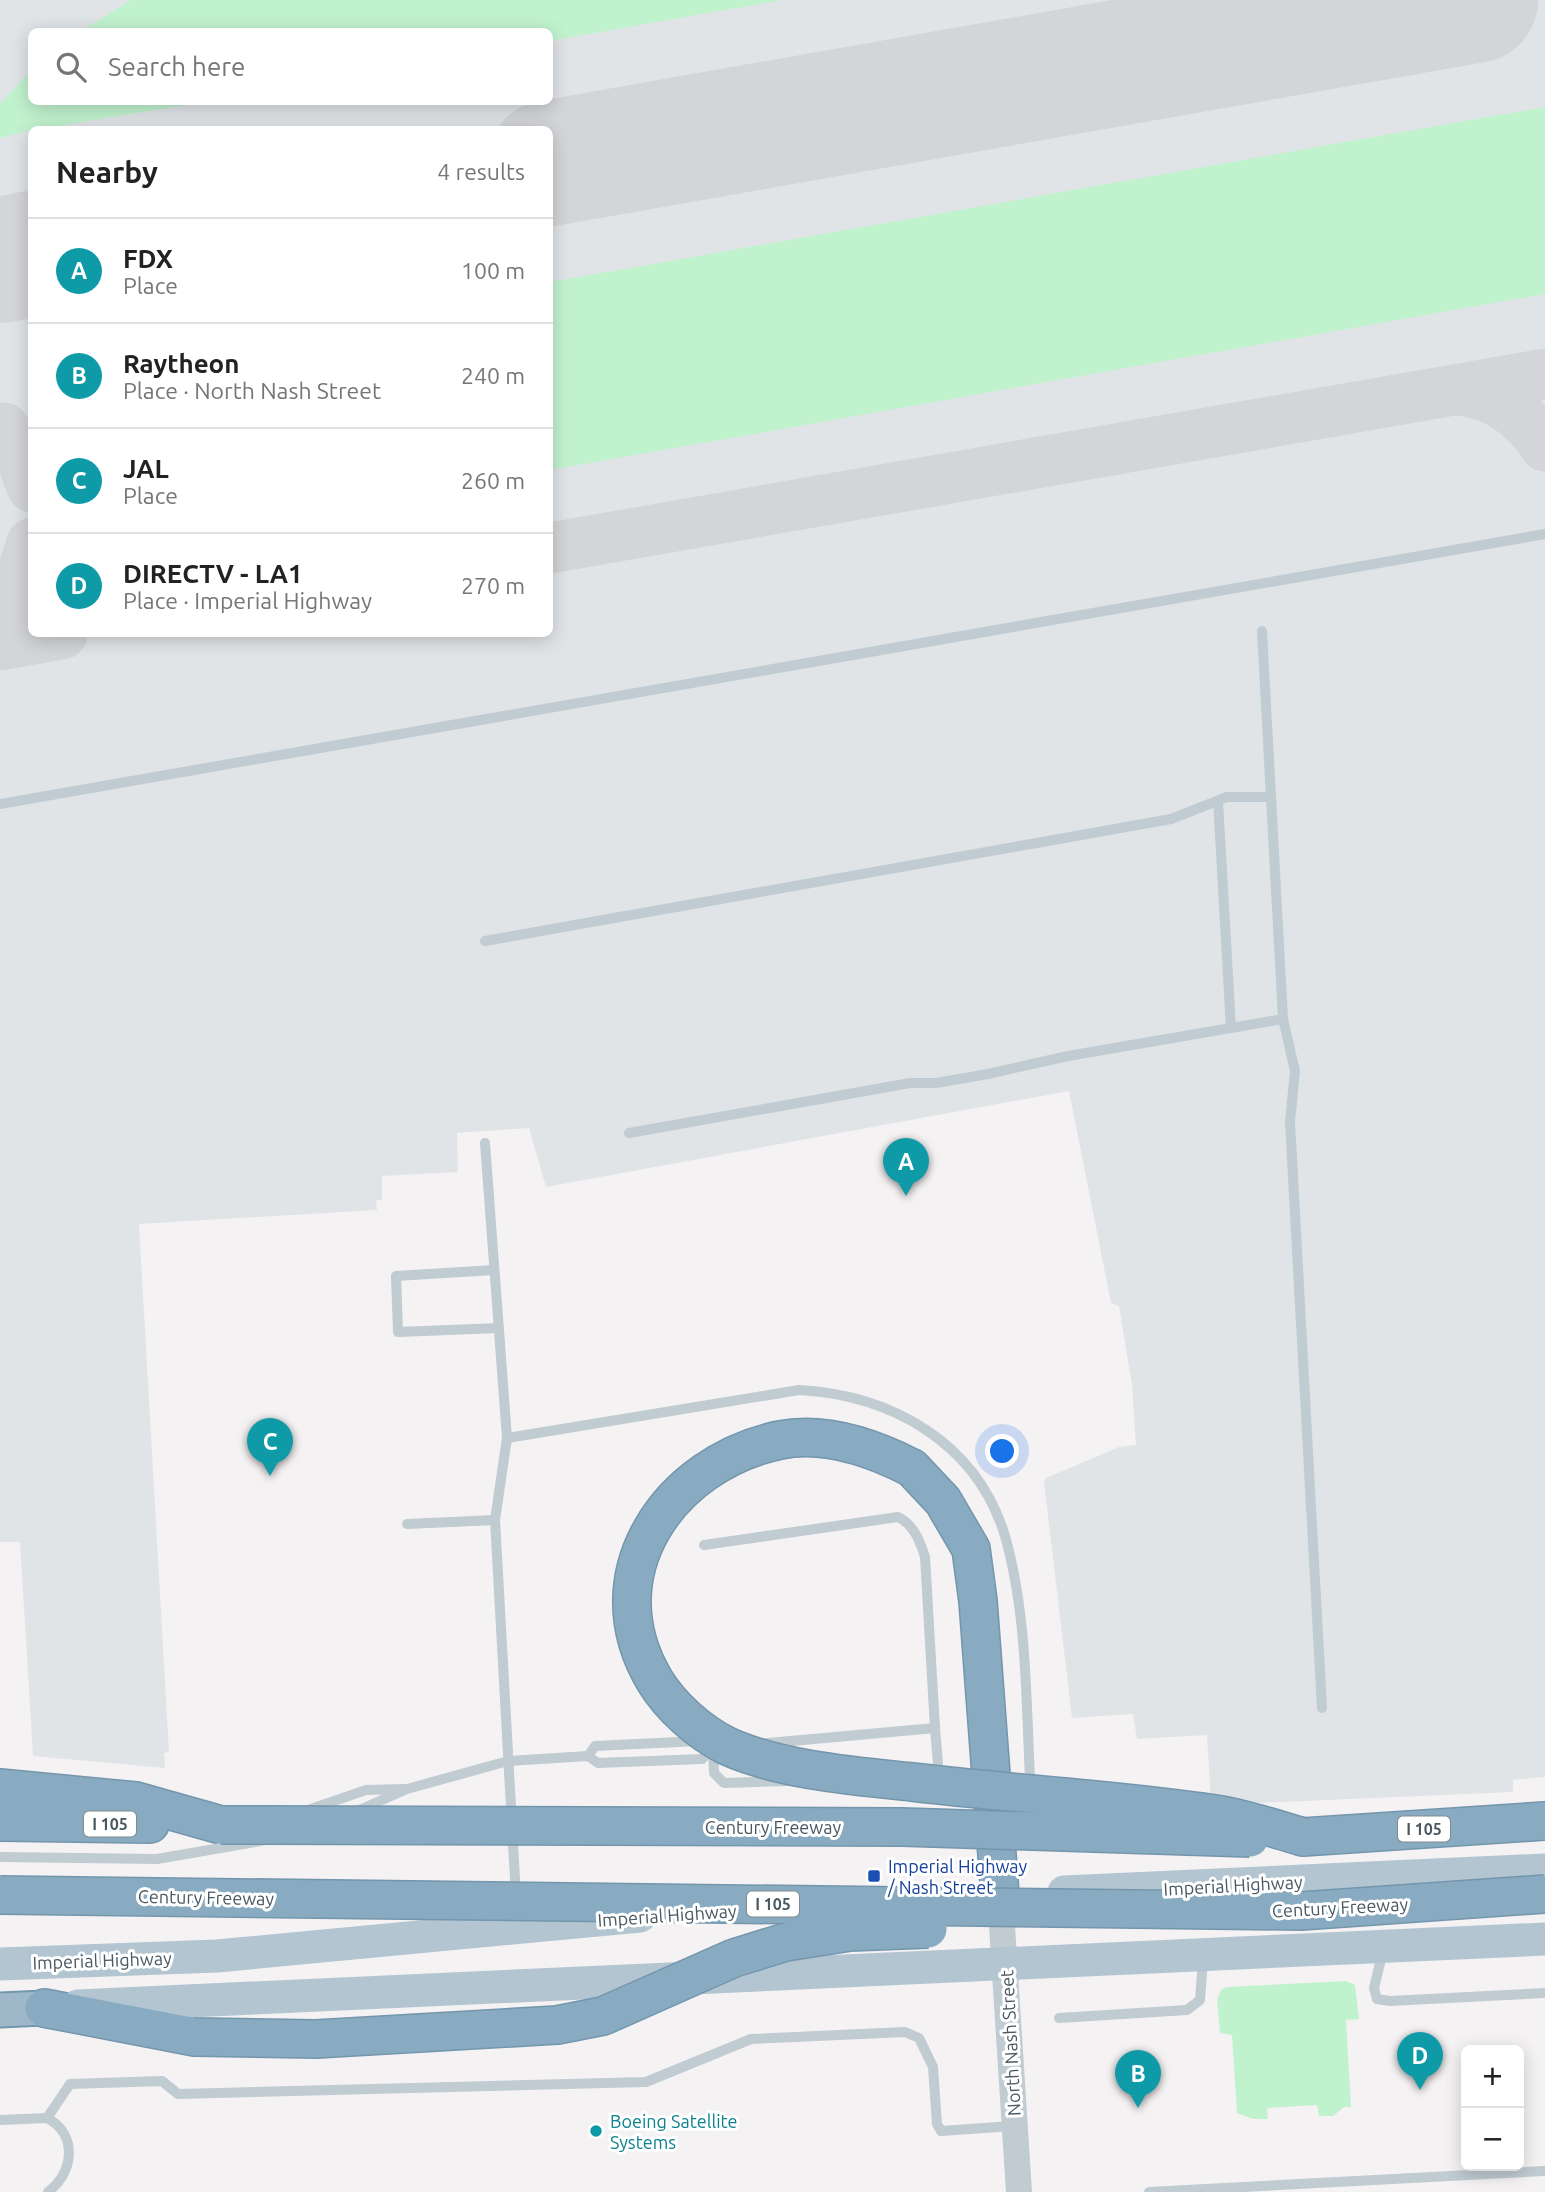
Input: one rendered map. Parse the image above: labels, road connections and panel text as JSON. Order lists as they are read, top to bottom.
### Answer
{
  "streets": {
    "highway": ["I 105", "Century Freeway"],
    "main road": ["Imperial Highway"],
    "street": ["North Nash Street"]
  },
  "crossings": [
    ["Imperial Highway", "North Nash Street"]
  ],
  "places": {
    "transit": ["Imperial Highway / Nash Street"],
    "other": ["Boeing Satellite Systems"]
  },
  "page": {
    "search": "Search here",
    "heading": ["Nearby", "4 results"],
    "list": [
      {
        "mark": "A",
        "name": "FDX",
        "note": "Place",
        "value": "100 m"
      },
      {
        "mark": "B",
        "name": "Raytheon",
        "note": "Place · North Nash Street",
        "value": "240 m"
      },
      {
        "mark": "C",
        "name": "JAL",
        "note": "Place",
        "value": "260 m"
      },
      {
        "mark": "D",
        "name": "DIRECTV - LA1",
        "note": "Place · Imperial Highway",
        "value": "270 m"
      }
    ],
    "pins": [
      "A",
      "C",
      "D",
      "B"
    ],
    "map_buttons": ["+", "−"]
  }
}
